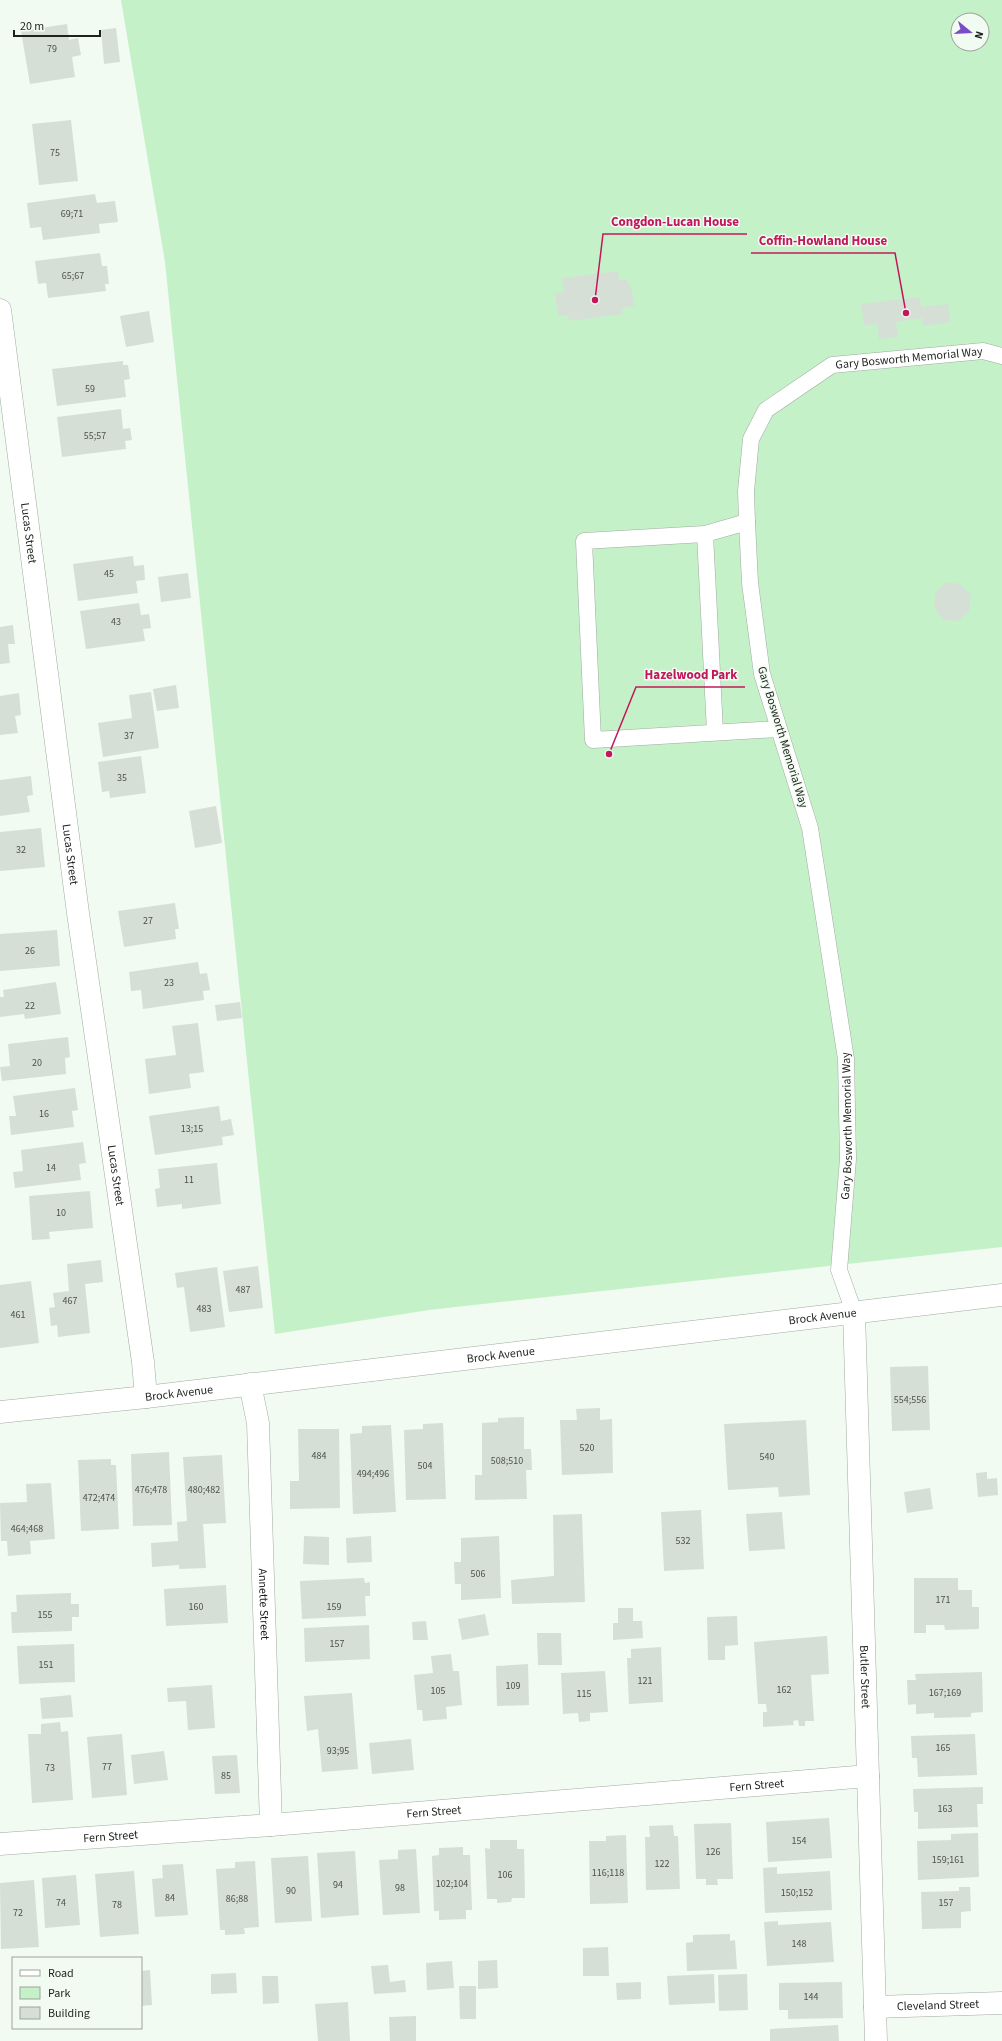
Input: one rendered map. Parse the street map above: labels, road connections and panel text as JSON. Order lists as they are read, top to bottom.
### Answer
{
  "streets": {
    "street": [
      "Lucas Street",
      "Brock Avenue",
      "Annette Street",
      "Butler Street",
      "Fern Street",
      "Cleveland Street"
    ],
    "lane": ["Gary Bosworth Memorial Way"]
  },
  "crossings": [
    ["Gary Bosworth Memorial Way", "Brock Avenue"],
    ["Gary Bosworth Memorial Way", "Butler Street"],
    ["Lucas Street", "Brock Avenue"],
    ["Brock Avenue", "Annette Street"],
    ["Brock Avenue", "Butler Street"],
    ["Annette Street", "Fern Street"],
    ["Butler Street", "Fern Street"],
    ["Butler Street", "Cleveland Street"]
  ],
  "places": ["Congdon-Lucan House", "Coffin-Howland House", "Hazelwood Park"],
  "house_numbers": [
    "79",
    "75",
    "69;71",
    "65;67",
    "59",
    "55;57",
    "45",
    "43",
    "37",
    "35",
    "32",
    "27",
    "26",
    "23",
    "22",
    "20",
    "16",
    "13;15",
    "14",
    "11",
    "10",
    "487",
    "467",
    "483",
    "461",
    "554;556",
    "520",
    "484",
    "540",
    "508;510",
    "504",
    "494;496",
    "476;478",
    "480;482",
    "472;474",
    "464;468",
    "532",
    "506",
    "171",
    "160",
    "159",
    "155",
    "157",
    "151",
    "121",
    "109",
    "162",
    "105",
    "167;169",
    "115",
    "165",
    "93;95",
    "77",
    "73",
    "85",
    "163",
    "154",
    "126",
    "159;161",
    "122",
    "116;118",
    "106",
    "102;104",
    "94",
    "98",
    "90",
    "150;152",
    "84",
    "86;88",
    "74",
    "157",
    "78",
    "72",
    "148",
    "144"
  ],
  "legend": ["Road", "Park", "Building"],
  "scale_bar": "20 m",
  "north": "right"
}
